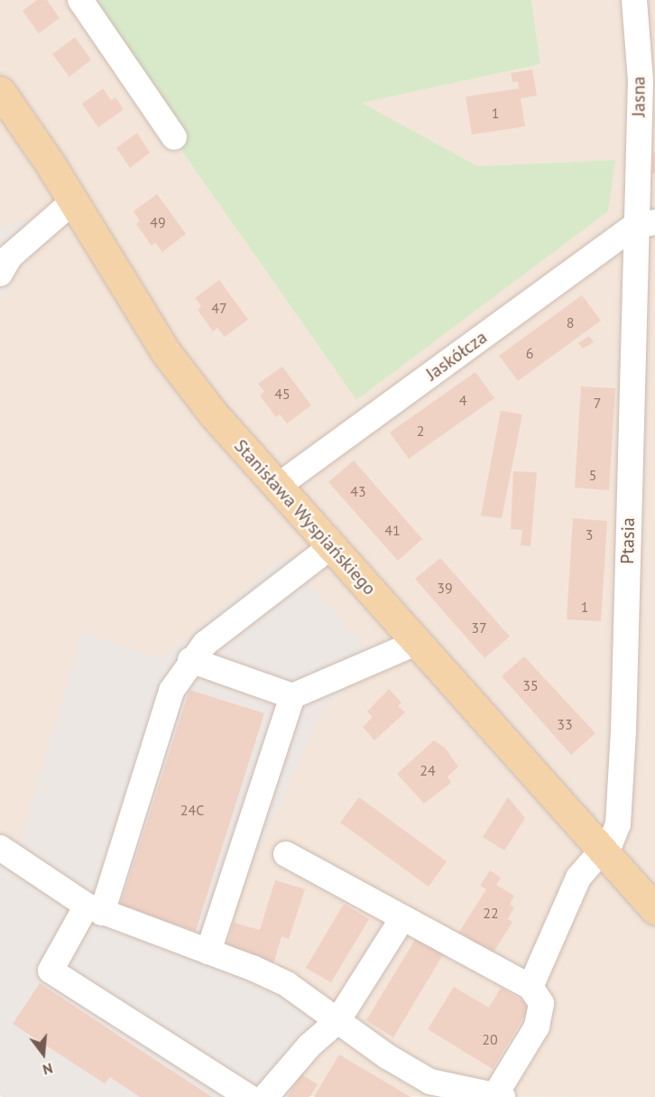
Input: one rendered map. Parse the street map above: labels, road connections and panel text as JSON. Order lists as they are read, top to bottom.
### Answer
{
  "streets": {
    "main road": ["Stanisława Wyspiańskiego"],
    "street": ["Jasna", "Jaskółcza", "Ptasia"]
  },
  "crossings": [
    ["Jasna", "Jaskółcza"],
    ["Jasna", "Ptasia"],
    ["Jaskółcza", "Stanisława Wyspiańskiego"],
    ["Jaskółcza", "Ptasia"],
    ["Stanisława Wyspiańskiego", "Ptasia"]
  ],
  "house_numbers": [
    "1",
    "49",
    "47",
    "8",
    "6",
    "45",
    "4",
    "7",
    "2",
    "5",
    "43",
    "41",
    "3",
    "39",
    "1",
    "37",
    "35",
    "33",
    "24",
    "24C",
    "22",
    "20"
  ],
  "north": "bottom"
}
